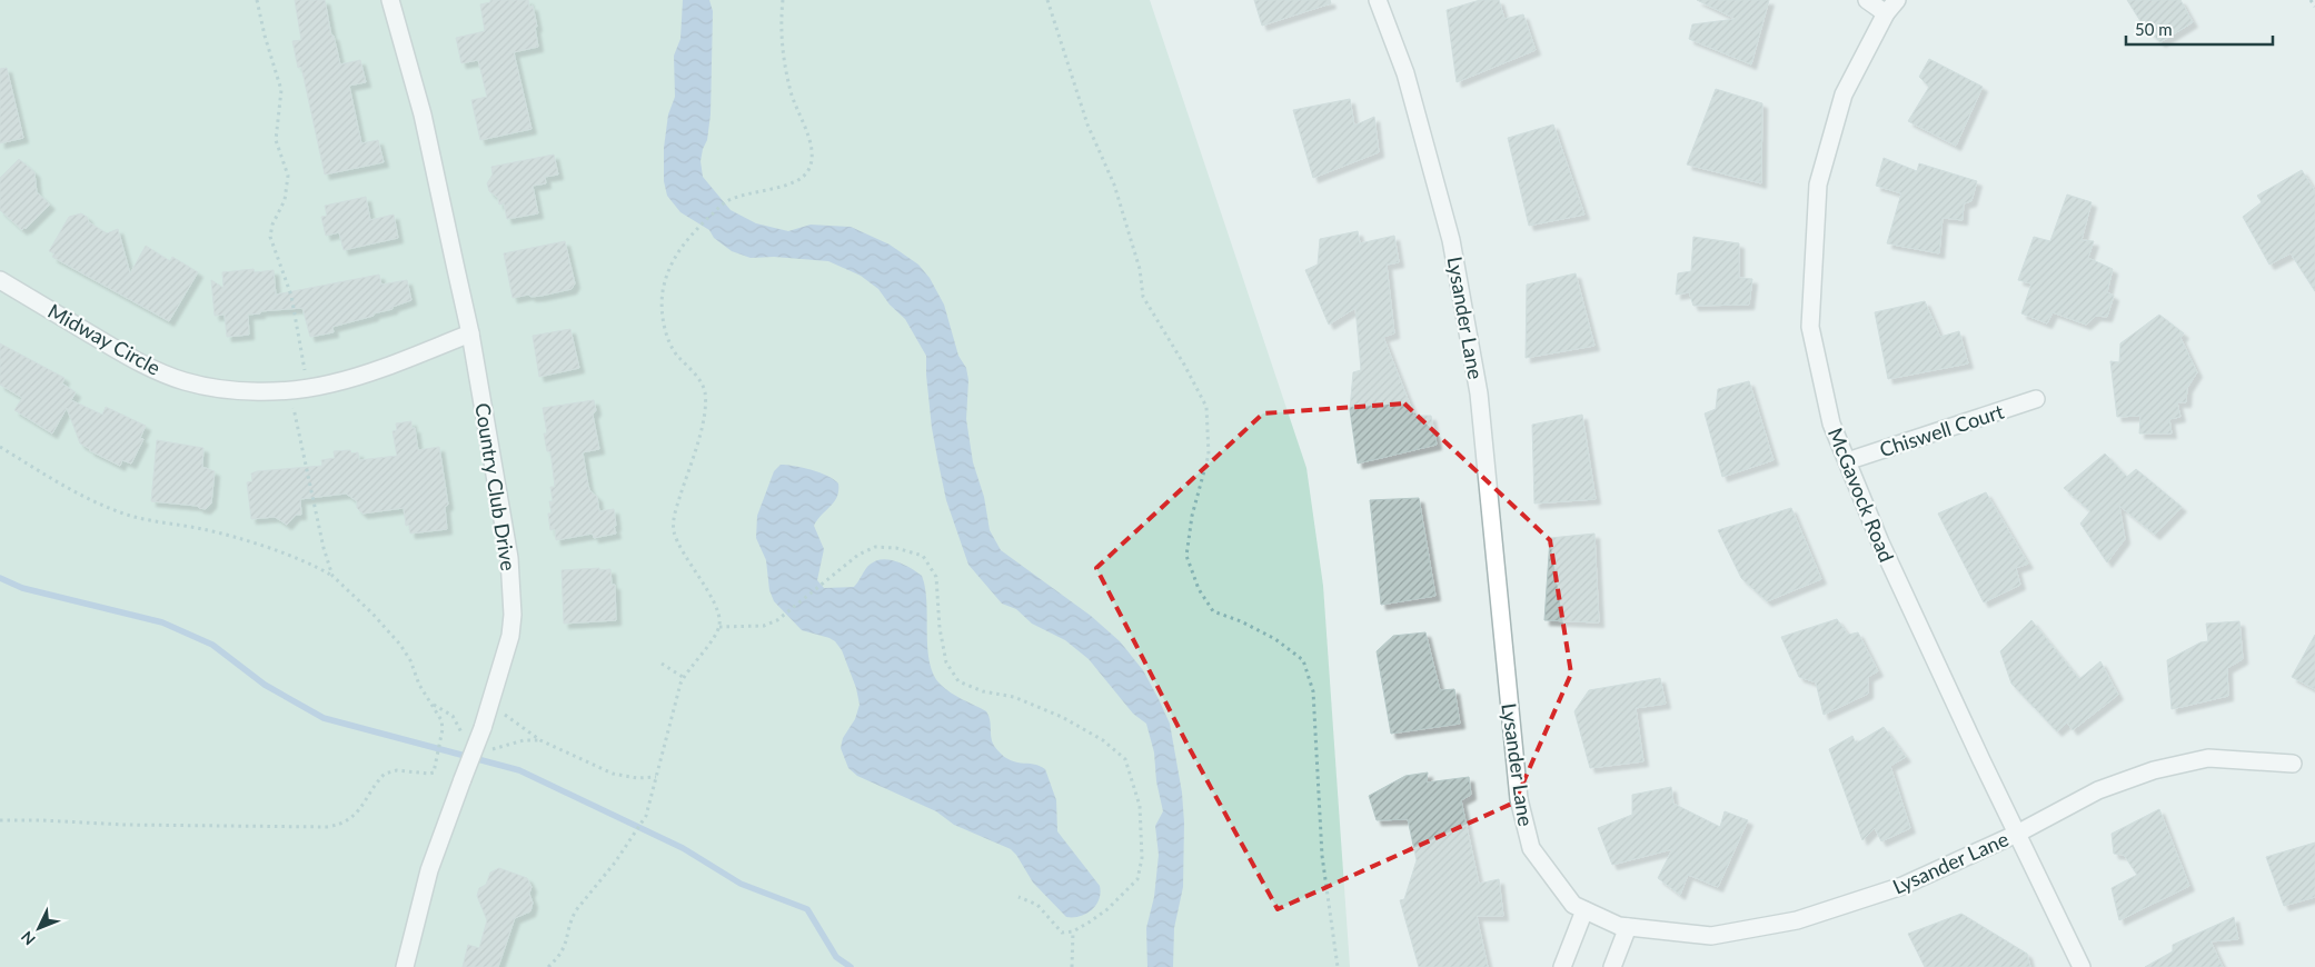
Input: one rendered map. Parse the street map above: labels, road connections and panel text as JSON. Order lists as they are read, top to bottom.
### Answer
{
  "streets": {
    "street": [
      "Lysander Lane",
      "Midway Circle",
      "Chiswell Court",
      "Country Club Drive",
      "McGavock Road"
    ]
  },
  "crossings": [
    ["Lysander Lane", "McGavock Road"],
    ["Midway Circle", "Country Club Drive"],
    ["Chiswell Court", "McGavock Road"]
  ],
  "scale_bar": "50 m",
  "north": "bottom left"
}
